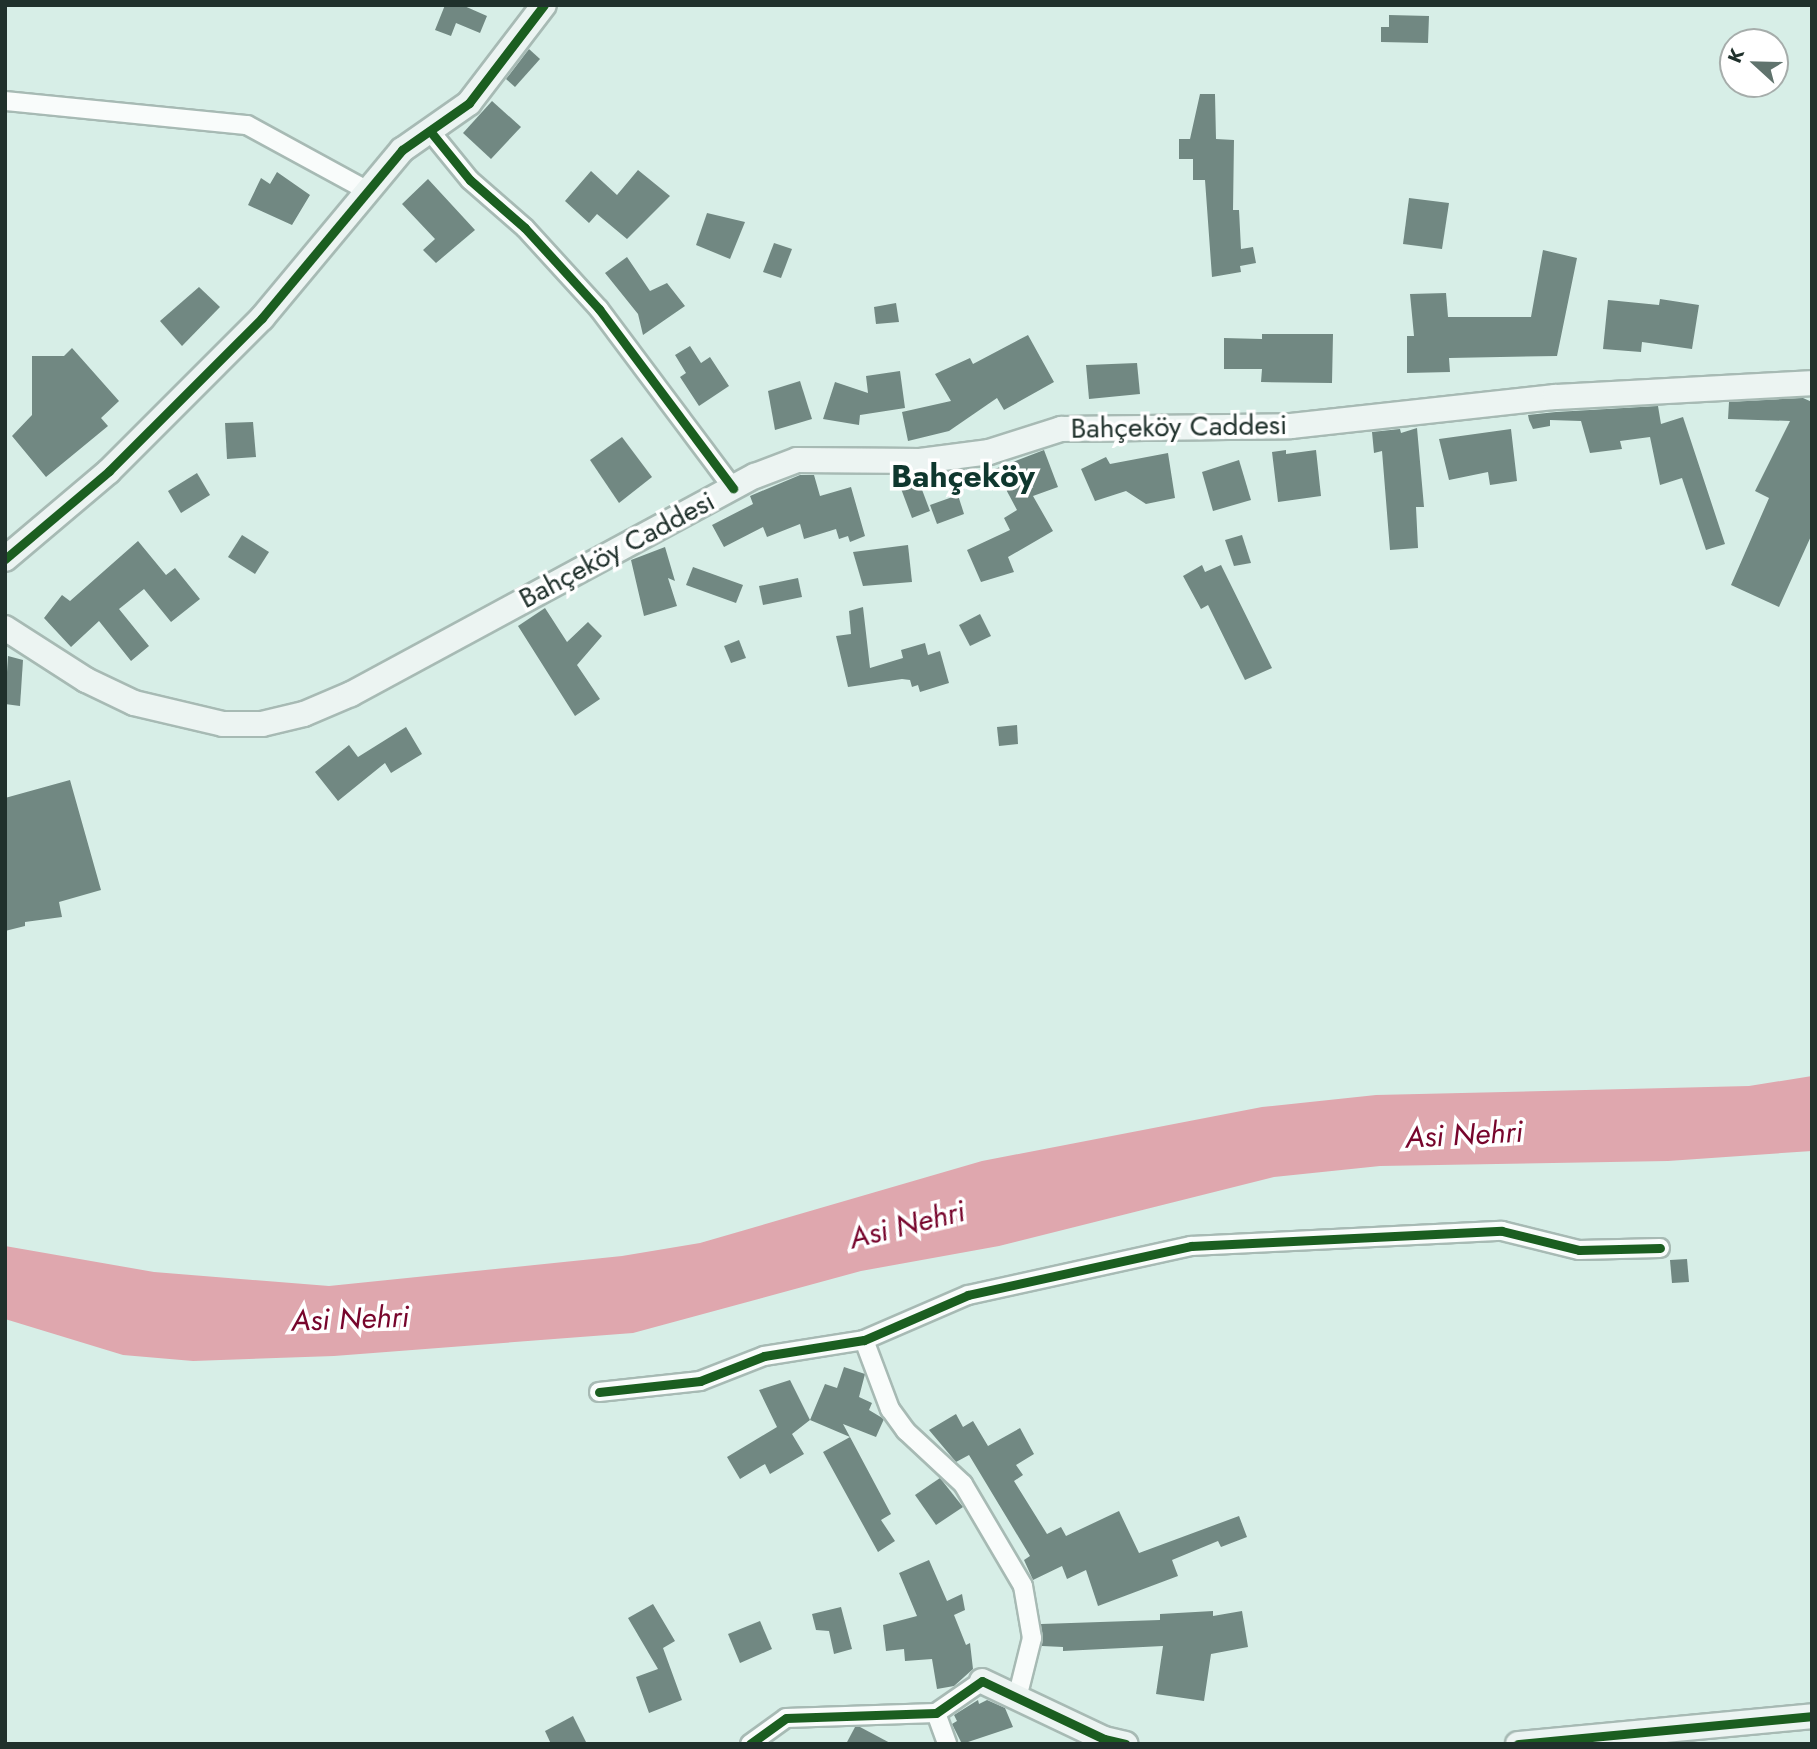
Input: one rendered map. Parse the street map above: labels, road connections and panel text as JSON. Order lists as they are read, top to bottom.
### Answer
{
  "streets": {
    "main road": ["Bahçeköy Caddesi"]
  },
  "districts": ["Bahçeköy"],
  "water": ["Asi Nehri"],
  "north": "left"
}
